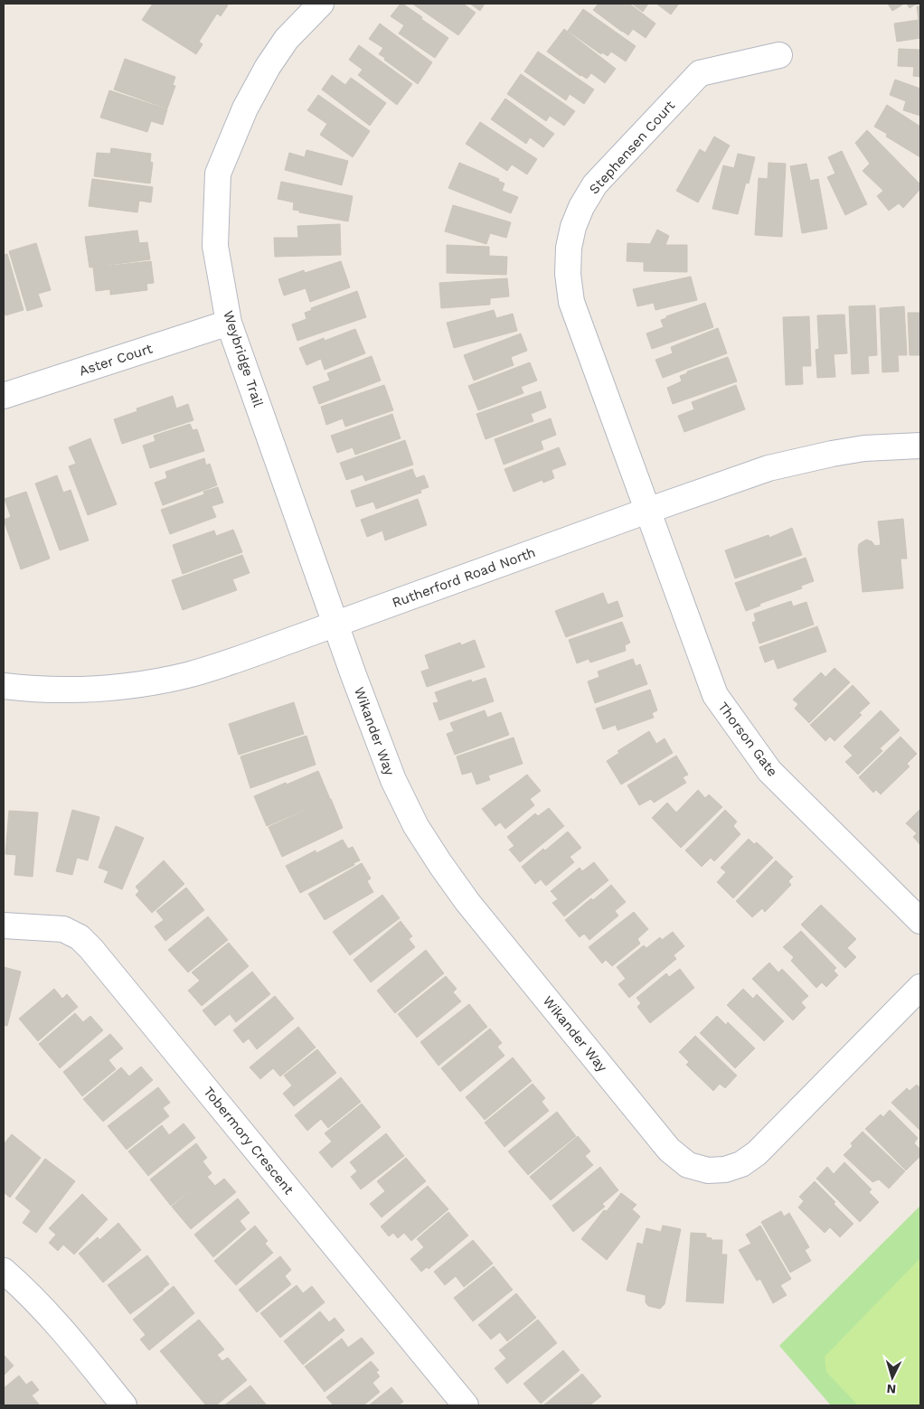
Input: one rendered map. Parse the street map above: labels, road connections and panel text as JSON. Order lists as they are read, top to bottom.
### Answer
{
  "streets": {
    "street": [
      "Stephensen Court",
      "Weybridge Trail",
      "Aster Court",
      "Rutherford Road North",
      "Wikander Way",
      "Thorson Gate",
      "Tobermory Crescent"
    ]
  },
  "crossings": [
    ["Stephensen Court", "Rutherford Road North"],
    ["Stephensen Court", "Thorson Gate"],
    ["Weybridge Trail", "Aster Court"],
    ["Weybridge Trail", "Rutherford Road North"],
    ["Weybridge Trail", "Wikander Way"],
    ["Rutherford Road North", "Wikander Way"],
    ["Rutherford Road North", "Thorson Gate"]
  ],
  "north": "bottom"
}
